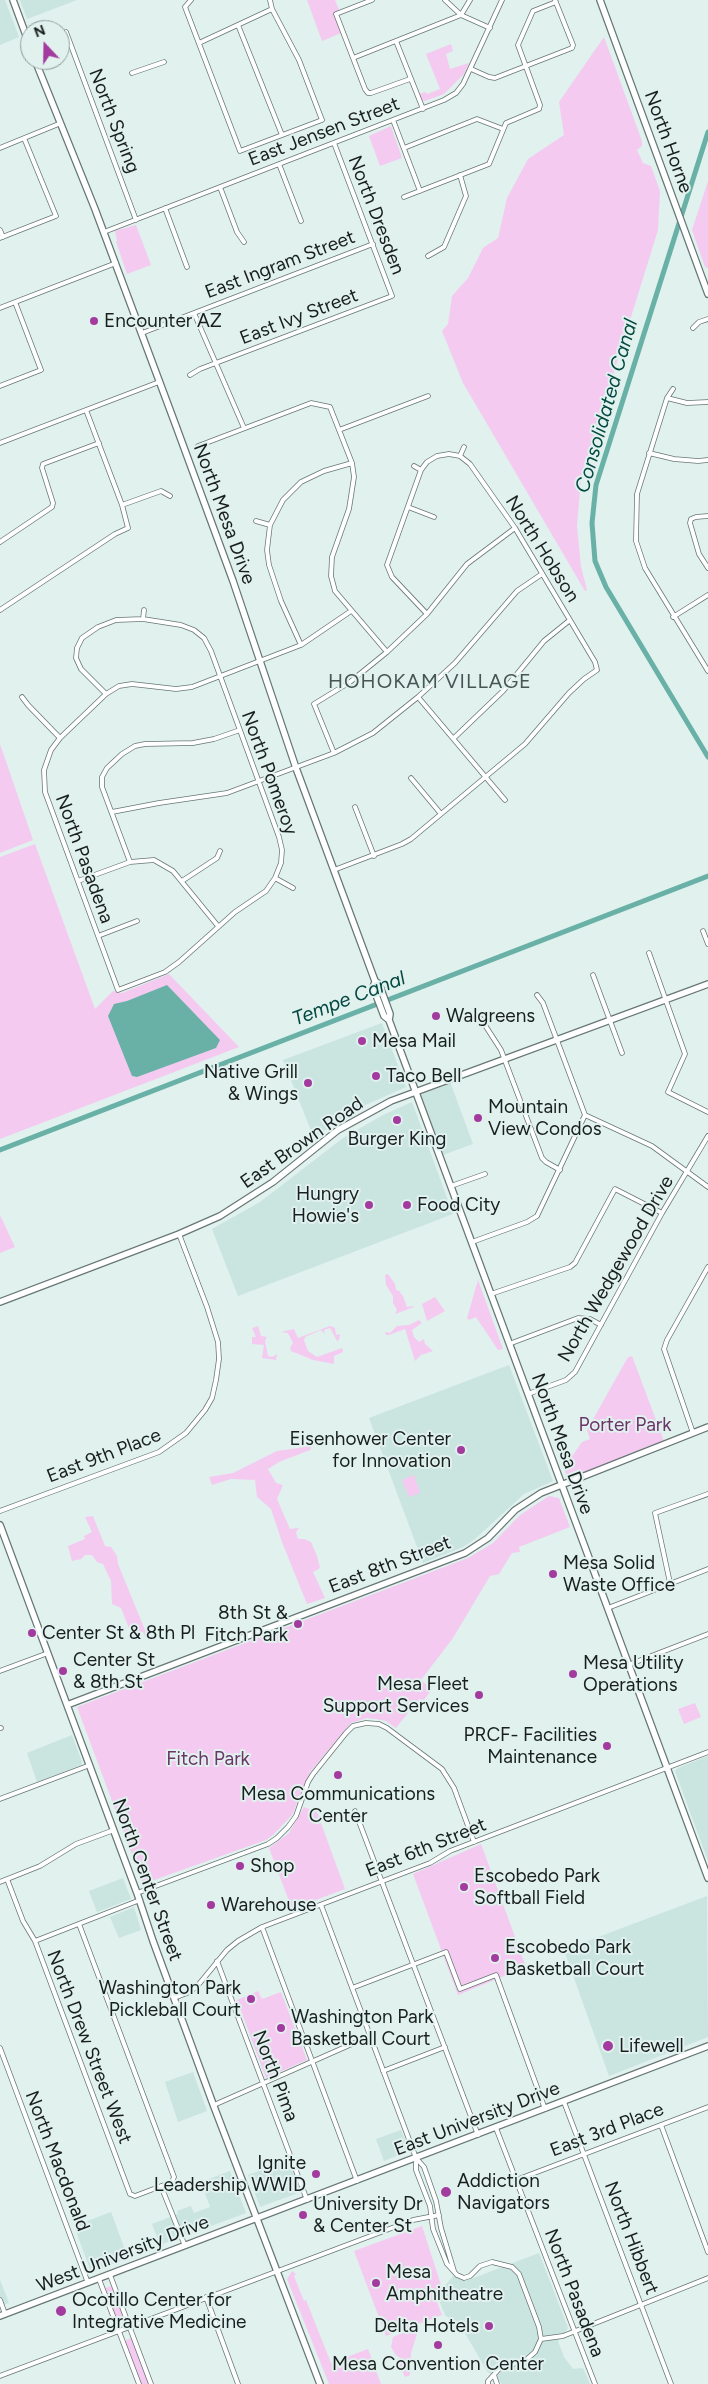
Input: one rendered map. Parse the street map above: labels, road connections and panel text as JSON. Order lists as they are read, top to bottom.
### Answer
{
  "streets": {
    "main road": [
      "North Horne",
      "North Mesa Drive",
      "East Brown Road",
      "East 8th Street",
      "North Center Street",
      "East University Drive",
      "West University Drive"
    ],
    "street": [
      "North Spring",
      "East Jensen Street",
      "North Dresden",
      "East Ingram Street",
      "East Ivy Street",
      "North Hobson",
      "North Pomeroy",
      "North Pasadena",
      "North Wedgewood Drive",
      "East 9th Place",
      "East 6th Street",
      "North Drew Street West",
      "North Pima",
      "East 3rd Place",
      "North Macdonald",
      "North Hibbert"
    ]
  },
  "crossings": [
    ["North Spring", "East Jensen Street"],
    ["East Jensen Street", "North Dresden"],
    ["East Jensen Street", "North Mesa Drive"],
    ["North Dresden", "East Ingram Street"],
    ["North Dresden", "East Ivy Street"],
    ["East Ingram Street", "North Mesa Drive"],
    ["North Mesa Drive", "East Brown Road"],
    ["North Mesa Drive", "North Wedgewood Drive"],
    ["North Mesa Drive", "East 8th Street"],
    ["North Mesa Drive", "East 6th Street"],
    ["North Pomeroy", "North Pasadena"],
    ["North Pasadena", "East University Drive"],
    ["North Pasadena", "East 3rd Place"],
    ["East Brown Road", "East 9th Place"],
    ["East 8th Street", "North Center Street"],
    ["East 6th Street", "North Center Street"],
    ["East 6th Street", "North Pima"],
    ["North Center Street", "East University Drive"],
    ["North Center Street", "West University Drive"],
    ["North Pima", "East University Drive"],
    ["East University Drive", "North Hibbert"],
    ["East University Drive", "West University Drive"],
    ["East 3rd Place", "North Hibbert"],
    ["North Macdonald", "West University Drive"]
  ],
  "districts": ["HOHOKAM VILLAGE"],
  "water": ["Consolidated Canal", "Tempe Canal"],
  "parks": ["Porter Park", "Fitch Park"],
  "places": [
    "Encounter AZ",
    "Walgreens",
    "Mesa Mail",
    "Taco Bell",
    "Native Grill & Wings",
    "Mountain View Condos",
    "Burger King",
    "Hungry Howie's",
    "Food City",
    "Eisenhower Center for Innovation",
    "Mesa Solid Waste Office",
    "8th St & Fitch Park",
    "Center St & 8th Pl",
    "Center St & 8th St",
    "Mesa Utility Operations",
    "Mesa Fleet Support Services",
    "PRCF- Facilities Maintenance",
    "Mesa Communications Center",
    "Shop",
    "Escobedo Park Softball Field",
    "Warehouse",
    "Escobedo Park Basketball Court",
    "Washington Park Pickleball Court",
    "Washington Park Basketball Court",
    "Lifewell",
    "Ignite Leadership WWID",
    "Addiction Navigators",
    "University Dr & Center St",
    "Mesa Amphitheatre",
    "Ocotillo Center for Integrative Medicine",
    "Delta Hotels",
    "Mesa Convention Center"
  ],
  "north": "top"
}
